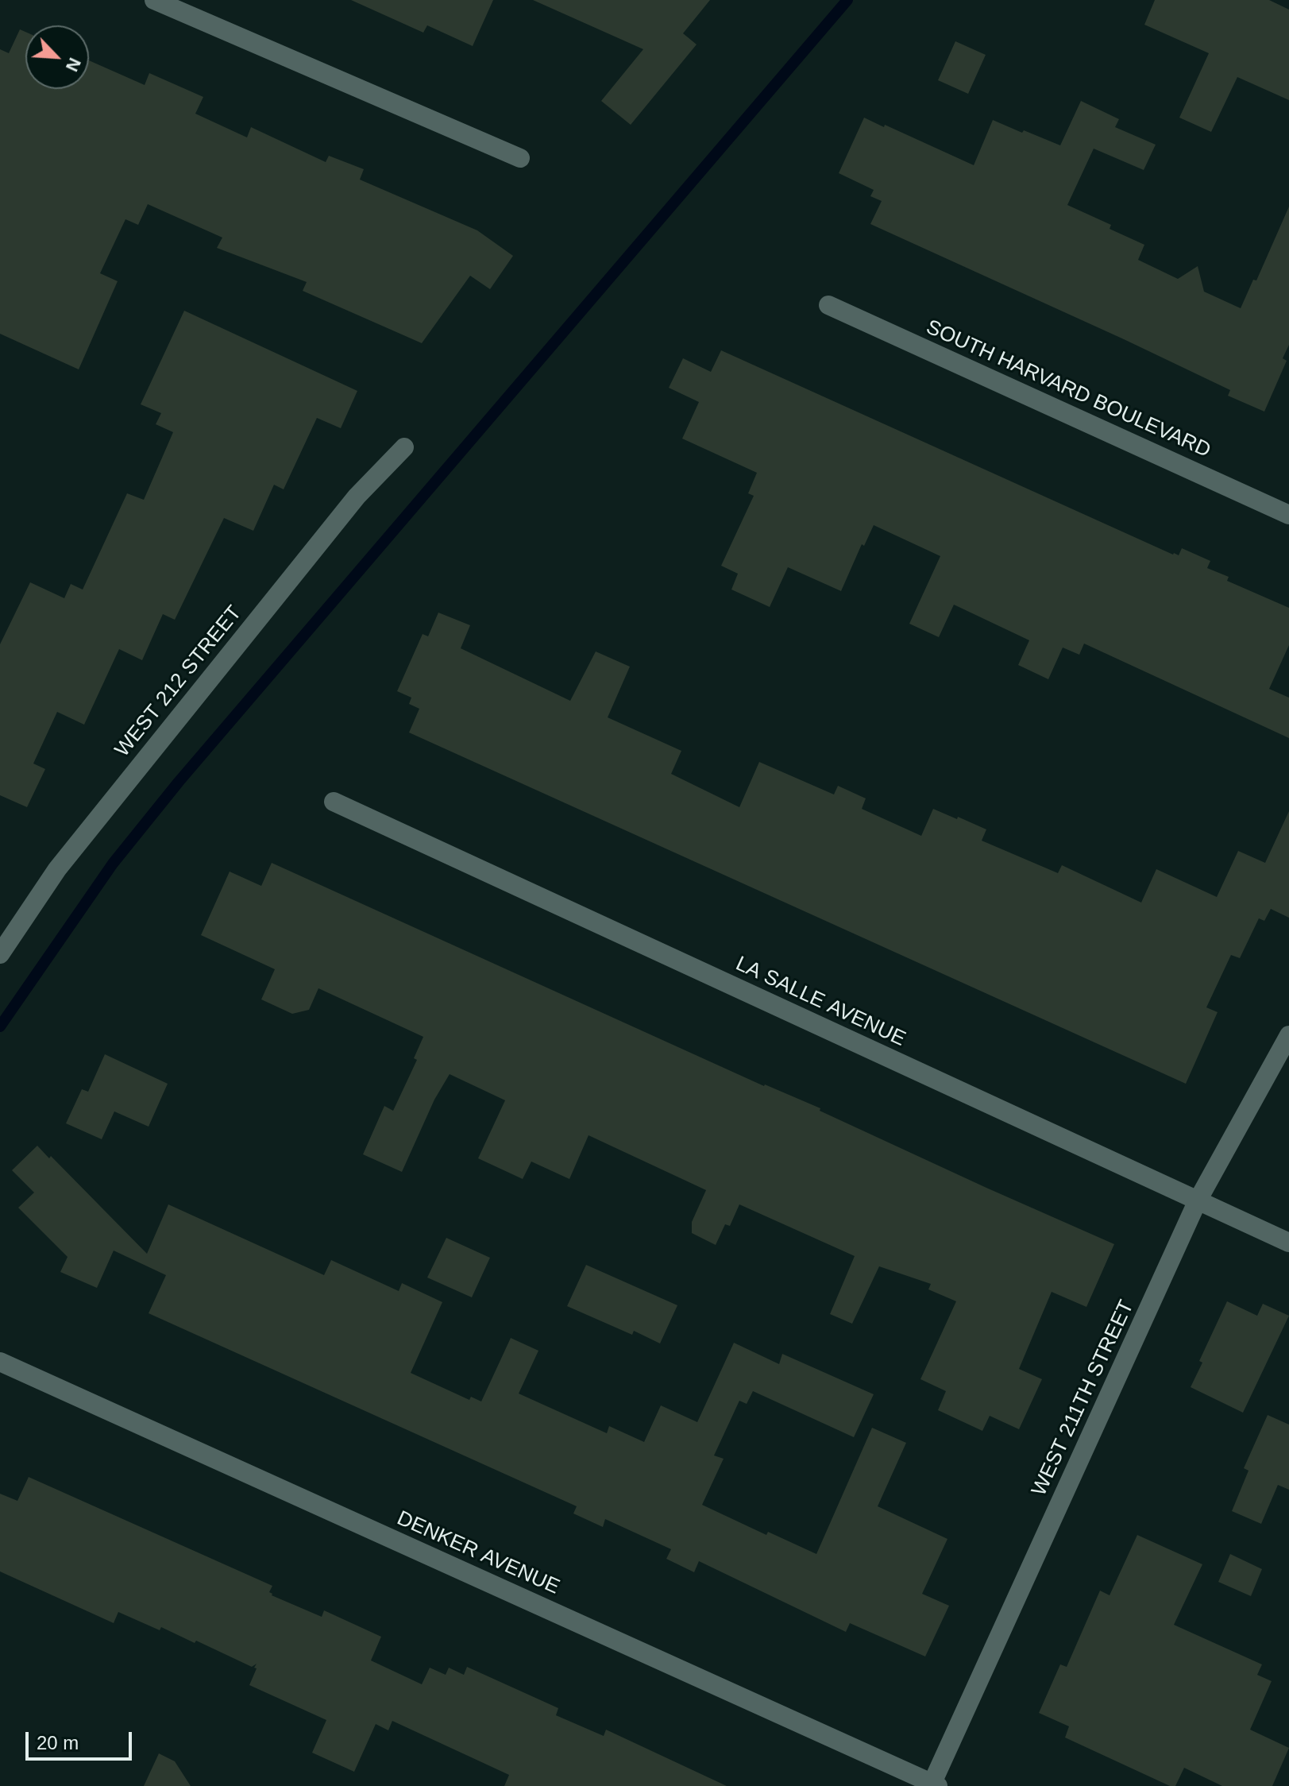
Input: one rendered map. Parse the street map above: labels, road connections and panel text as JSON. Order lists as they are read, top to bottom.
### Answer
{
  "streets": {
    "street": [
      "SOUTH HARVARD BOULEVARD",
      "WEST 212 STREET",
      "LA SALLE AVENUE",
      "WEST 211TH STREET",
      "DENKER AVENUE"
    ]
  },
  "crossings": [
    ["LA SALLE AVENUE", "WEST 211TH STREET"],
    ["WEST 211TH STREET", "DENKER AVENUE"]
  ],
  "scale_bar": "20 m",
  "north": "bottom right"
}
